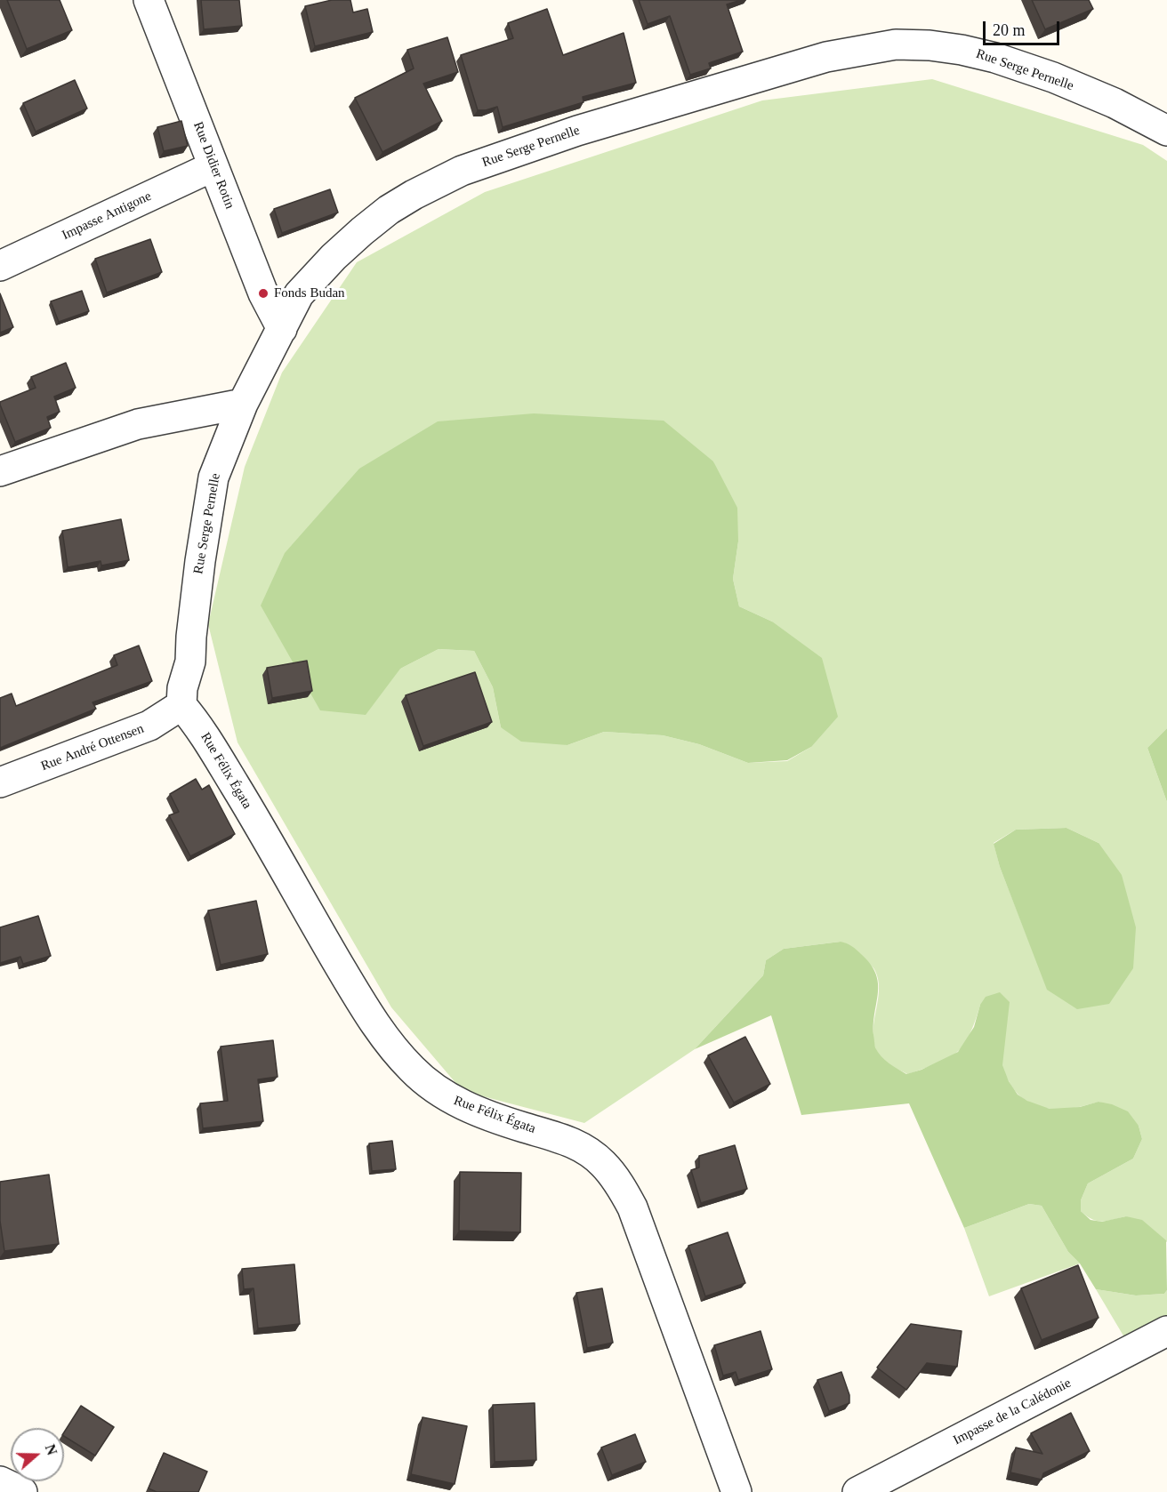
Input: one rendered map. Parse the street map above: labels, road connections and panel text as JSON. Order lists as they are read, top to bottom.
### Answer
{
  "streets": {
    "street": [
      "Rue Serge Pernelle",
      "Rue Didier Rotin",
      "Impasse Antigone",
      "Rue André Ottensen",
      "Rue Félix Égata",
      "Impasse de la Calédonie"
    ]
  },
  "crossings": [
    ["Rue Serge Pernelle", "Rue Didier Rotin"],
    ["Rue Serge Pernelle", "Rue André Ottensen"],
    ["Rue Serge Pernelle", "Rue Félix Égata"],
    ["Rue Didier Rotin", "Impasse Antigone"],
    ["Rue André Ottensen", "Rue Félix Égata"]
  ],
  "places": ["Fonds Budan"],
  "scale_bar": "20 m",
  "north": "right"
}
